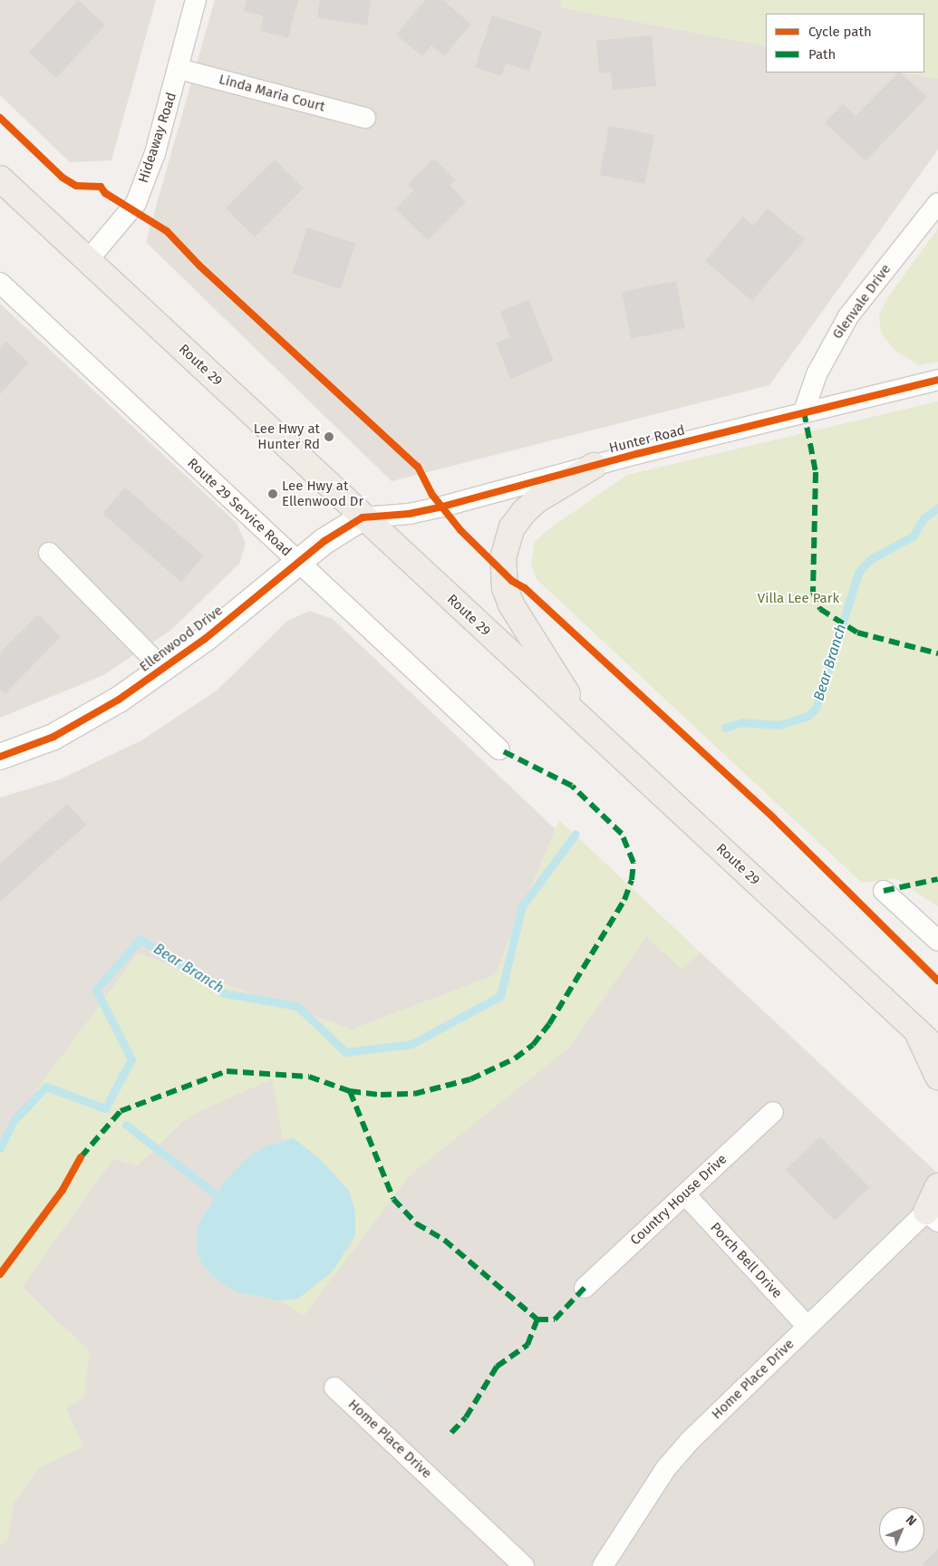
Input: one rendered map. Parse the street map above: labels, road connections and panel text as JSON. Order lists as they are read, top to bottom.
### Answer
{
  "streets": {
    "main road": ["Route 29"],
    "street": [
      "Linda Maria Court",
      "Hideaway Road",
      "Glenvale Drive",
      "Hunter Road",
      "Route 29 Service Road",
      "Ellenwood Drive",
      "Country House Drive",
      "Porch Bell Drive",
      "Home Place Drive"
    ]
  },
  "crossings": [
    ["Linda Maria Court", "Hideaway Road"],
    ["Hideaway Road", "Route 29"],
    ["Glenvale Drive", "Hunter Road"],
    ["Route 29", "Hunter Road"],
    ["Route 29", "Ellenwood Drive"],
    ["Hunter Road", "Ellenwood Drive"],
    ["Route 29 Service Road", "Ellenwood Drive"],
    ["Country House Drive", "Porch Bell Drive"],
    ["Porch Bell Drive", "Home Place Drive"]
  ],
  "water": ["Bear Branch"],
  "parks": ["Villa Lee Park"],
  "places": ["Lee Hwy at Hunter Rd", "Lee Hwy at Ellenwood Dr"],
  "legend": ["Cycle path", "Path"],
  "north": "top right"
}
